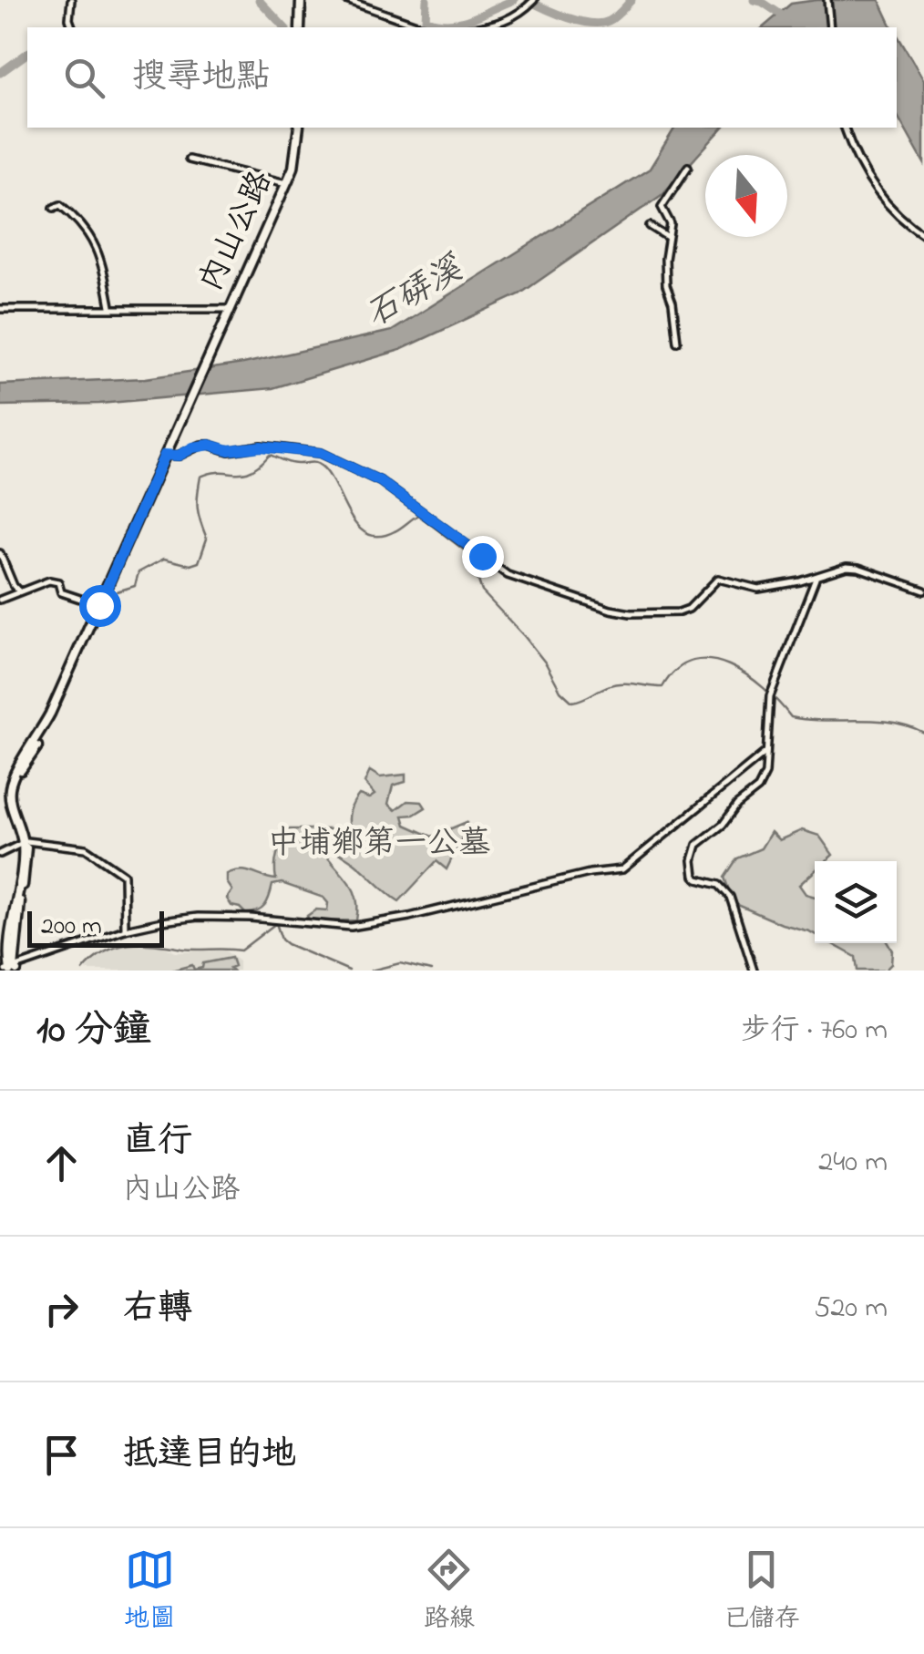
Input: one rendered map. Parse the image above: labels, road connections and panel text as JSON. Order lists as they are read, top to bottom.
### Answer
{
  "streets": {
    "main road": ["內山公路"]
  },
  "water": ["石硦溪"],
  "parks": ["中埔鄉第一公墓"],
  "scale_bar": "200 m",
  "north": "bottom",
  "page": {
    "search": "搜尋地點",
    "scale": "200 m",
    "heading": ["10 分鐘", "步行 · 760 m"],
    "list": [
      ["直行", "內山公路", "240 m"],
      ["右轉", "520 m"],
      "抵達目的地"
    ],
    "nav": ["地圖", "路線", "已儲存"]
  }
}
